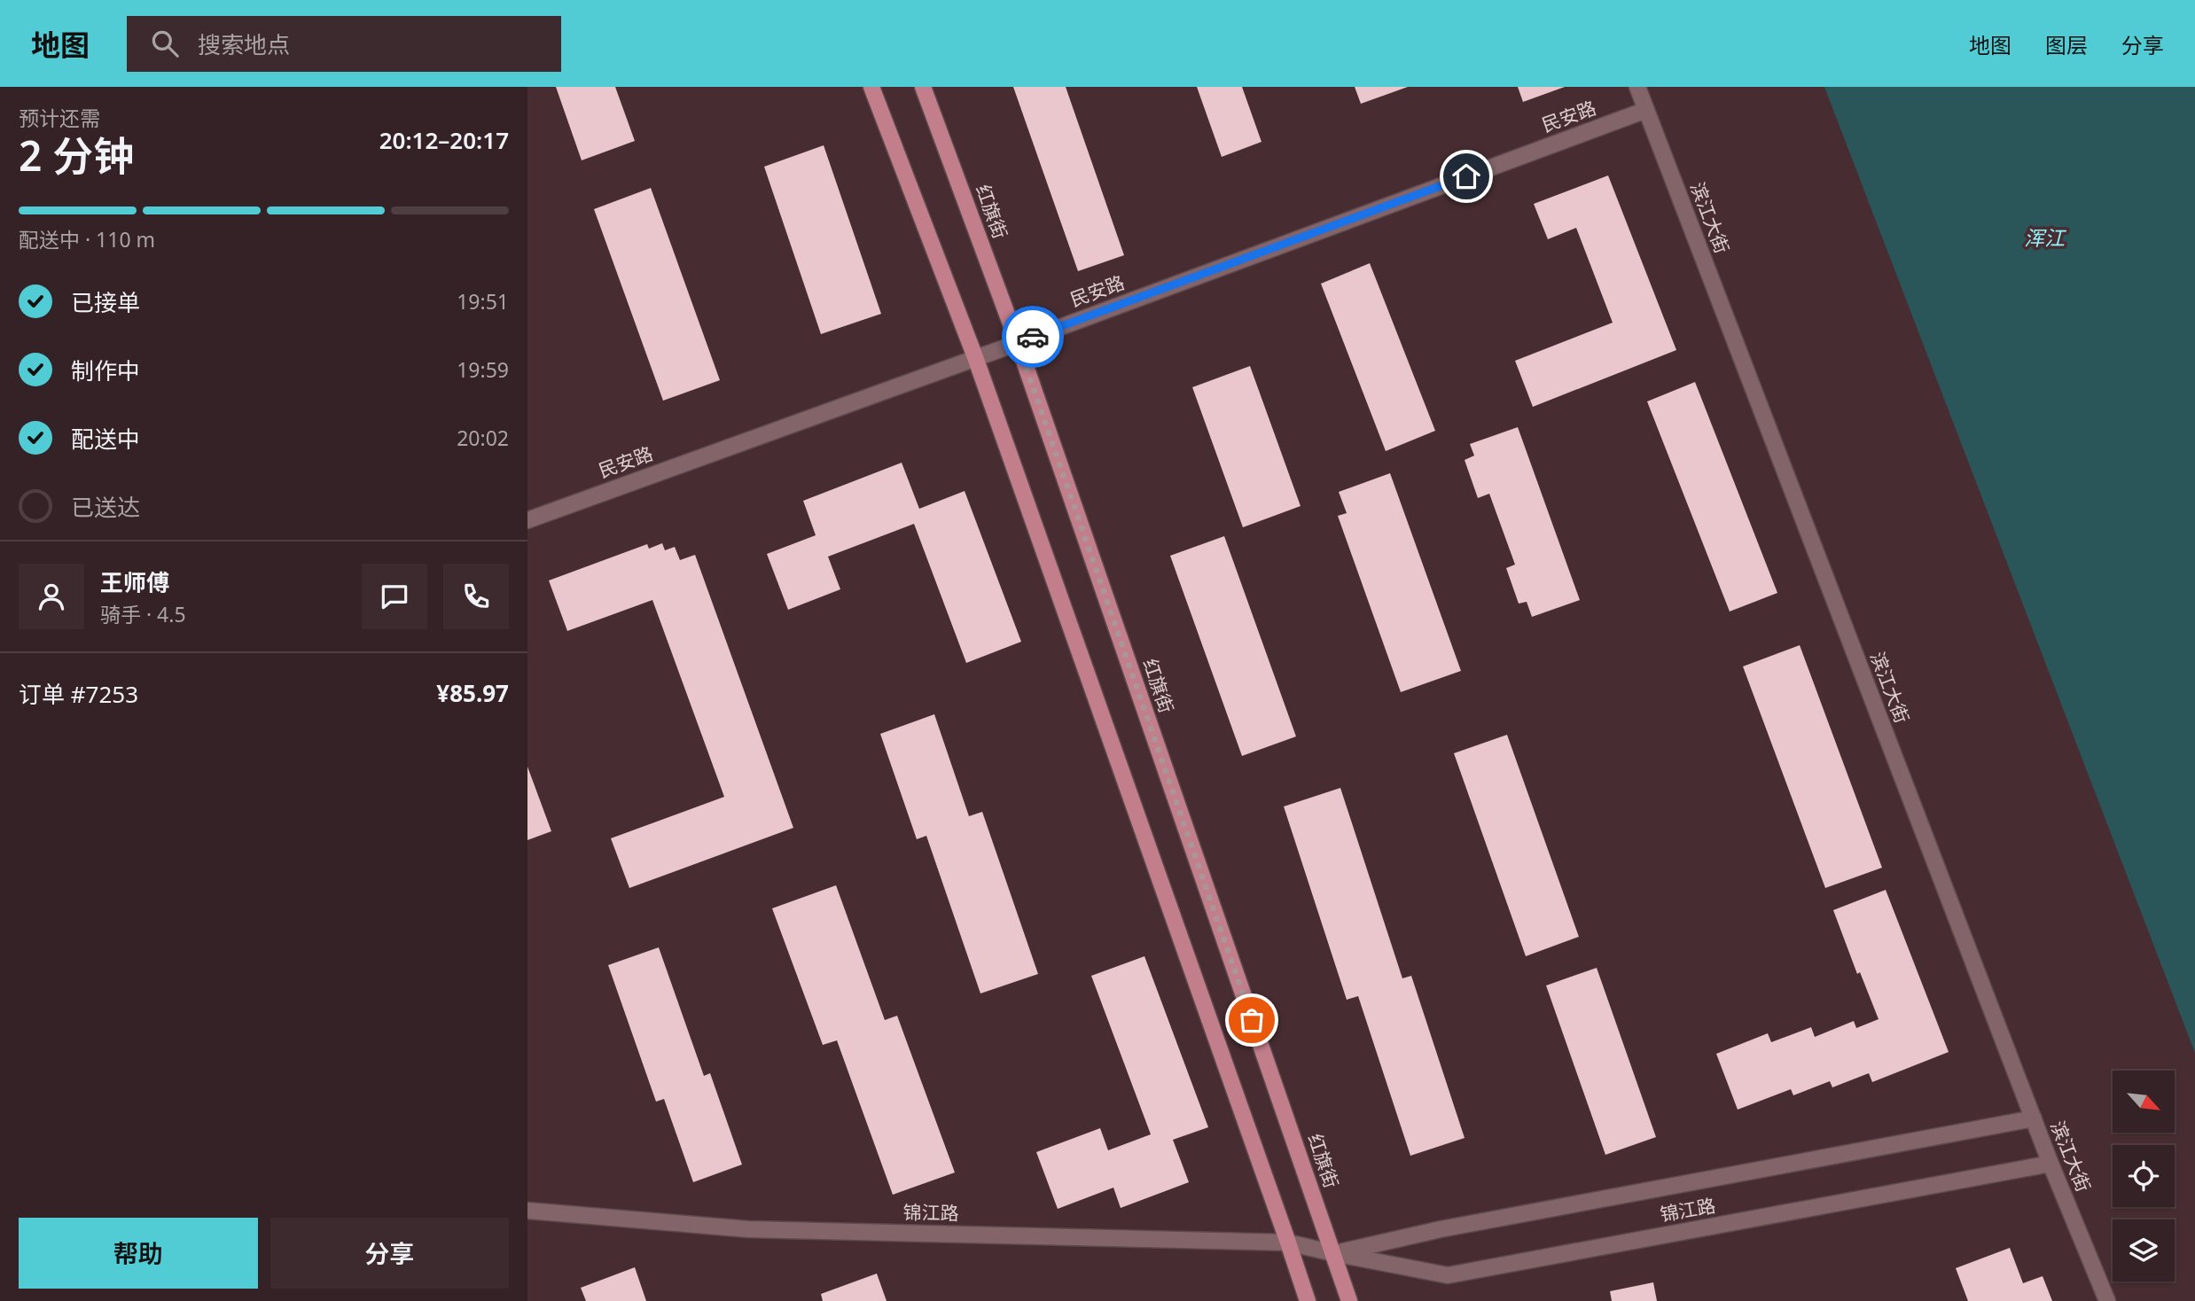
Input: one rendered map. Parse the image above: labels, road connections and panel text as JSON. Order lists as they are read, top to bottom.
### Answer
{
  "streets": {
    "main road": ["红旗街"],
    "street": ["民安路", "滨江大街", "锦江路"]
  },
  "crossings": [
    ["民安路", "红旗街"],
    ["民安路", "滨江大街"],
    ["红旗街", "锦江路"],
    ["滨江大街", "锦江路"]
  ],
  "water": ["浑江"],
  "north": "bottom right",
  "page": {
    "header": "地图",
    "search": "搜索地点",
    "nav": ["地图", "图层", "分享"],
    "heading": ["2 分钟", "预计还需", "20:12–20:17"],
    "panel": [
      "王师傅",
      "骑手 · 4.5",
      "订单 #7253",
      "¥85.97"
    ],
    "bar": "配送中 · 110 m",
    "list": [
      ["已接单", "19:51"],
      ["制作中", "19:59"],
      ["配送中", "20:02"],
      "已送达"
    ],
    "buttons": ["帮助", "分享"]
  }
}
